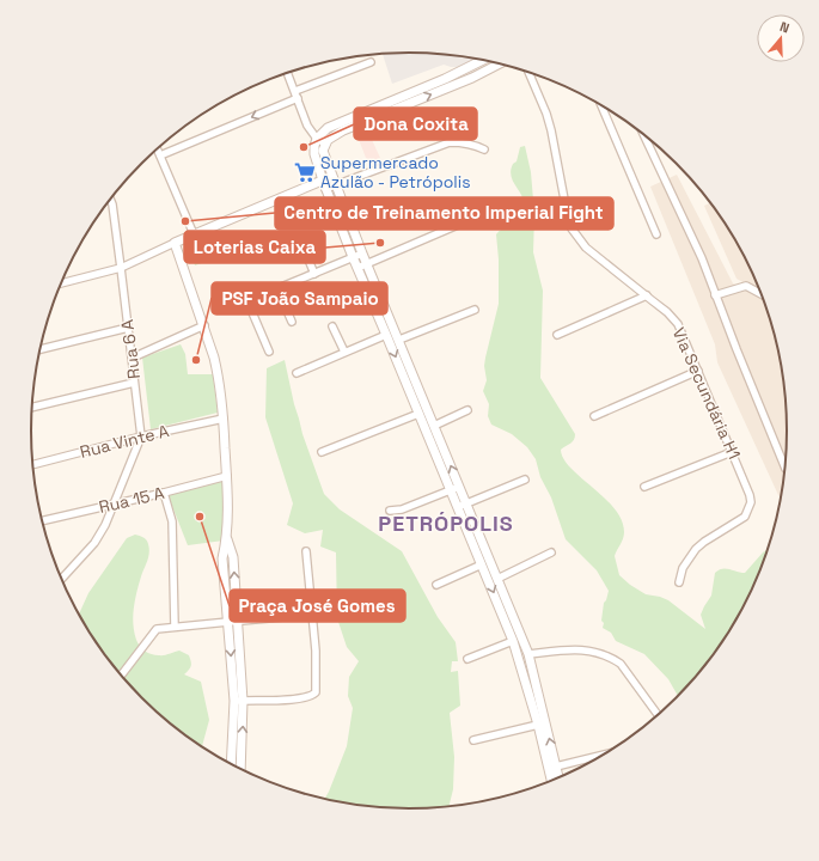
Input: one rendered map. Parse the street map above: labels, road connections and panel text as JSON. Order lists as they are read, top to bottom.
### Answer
{
  "streets": {
    "street": [
      "Rua 6 A",
      "Via Secundária H1",
      "Rua Vinte A",
      "Rua 15 A"
    ]
  },
  "crossings": [
    ["Rua 6 A", "Rua Vinte A"],
    ["Rua 6 A", "Rua 15 A"]
  ],
  "districts": ["PETRÓPOLIS"],
  "places": {
    "other": [
      "Dona Coxita",
      "Centro de Treinamento Imperial Fight",
      "Loterias Caixa",
      "PSF João Sampaio",
      "Praça José Gomes"
    ],
    "supermarket": ["Supermercado Azulão - Petrópolis"]
  },
  "north": "top"
}
